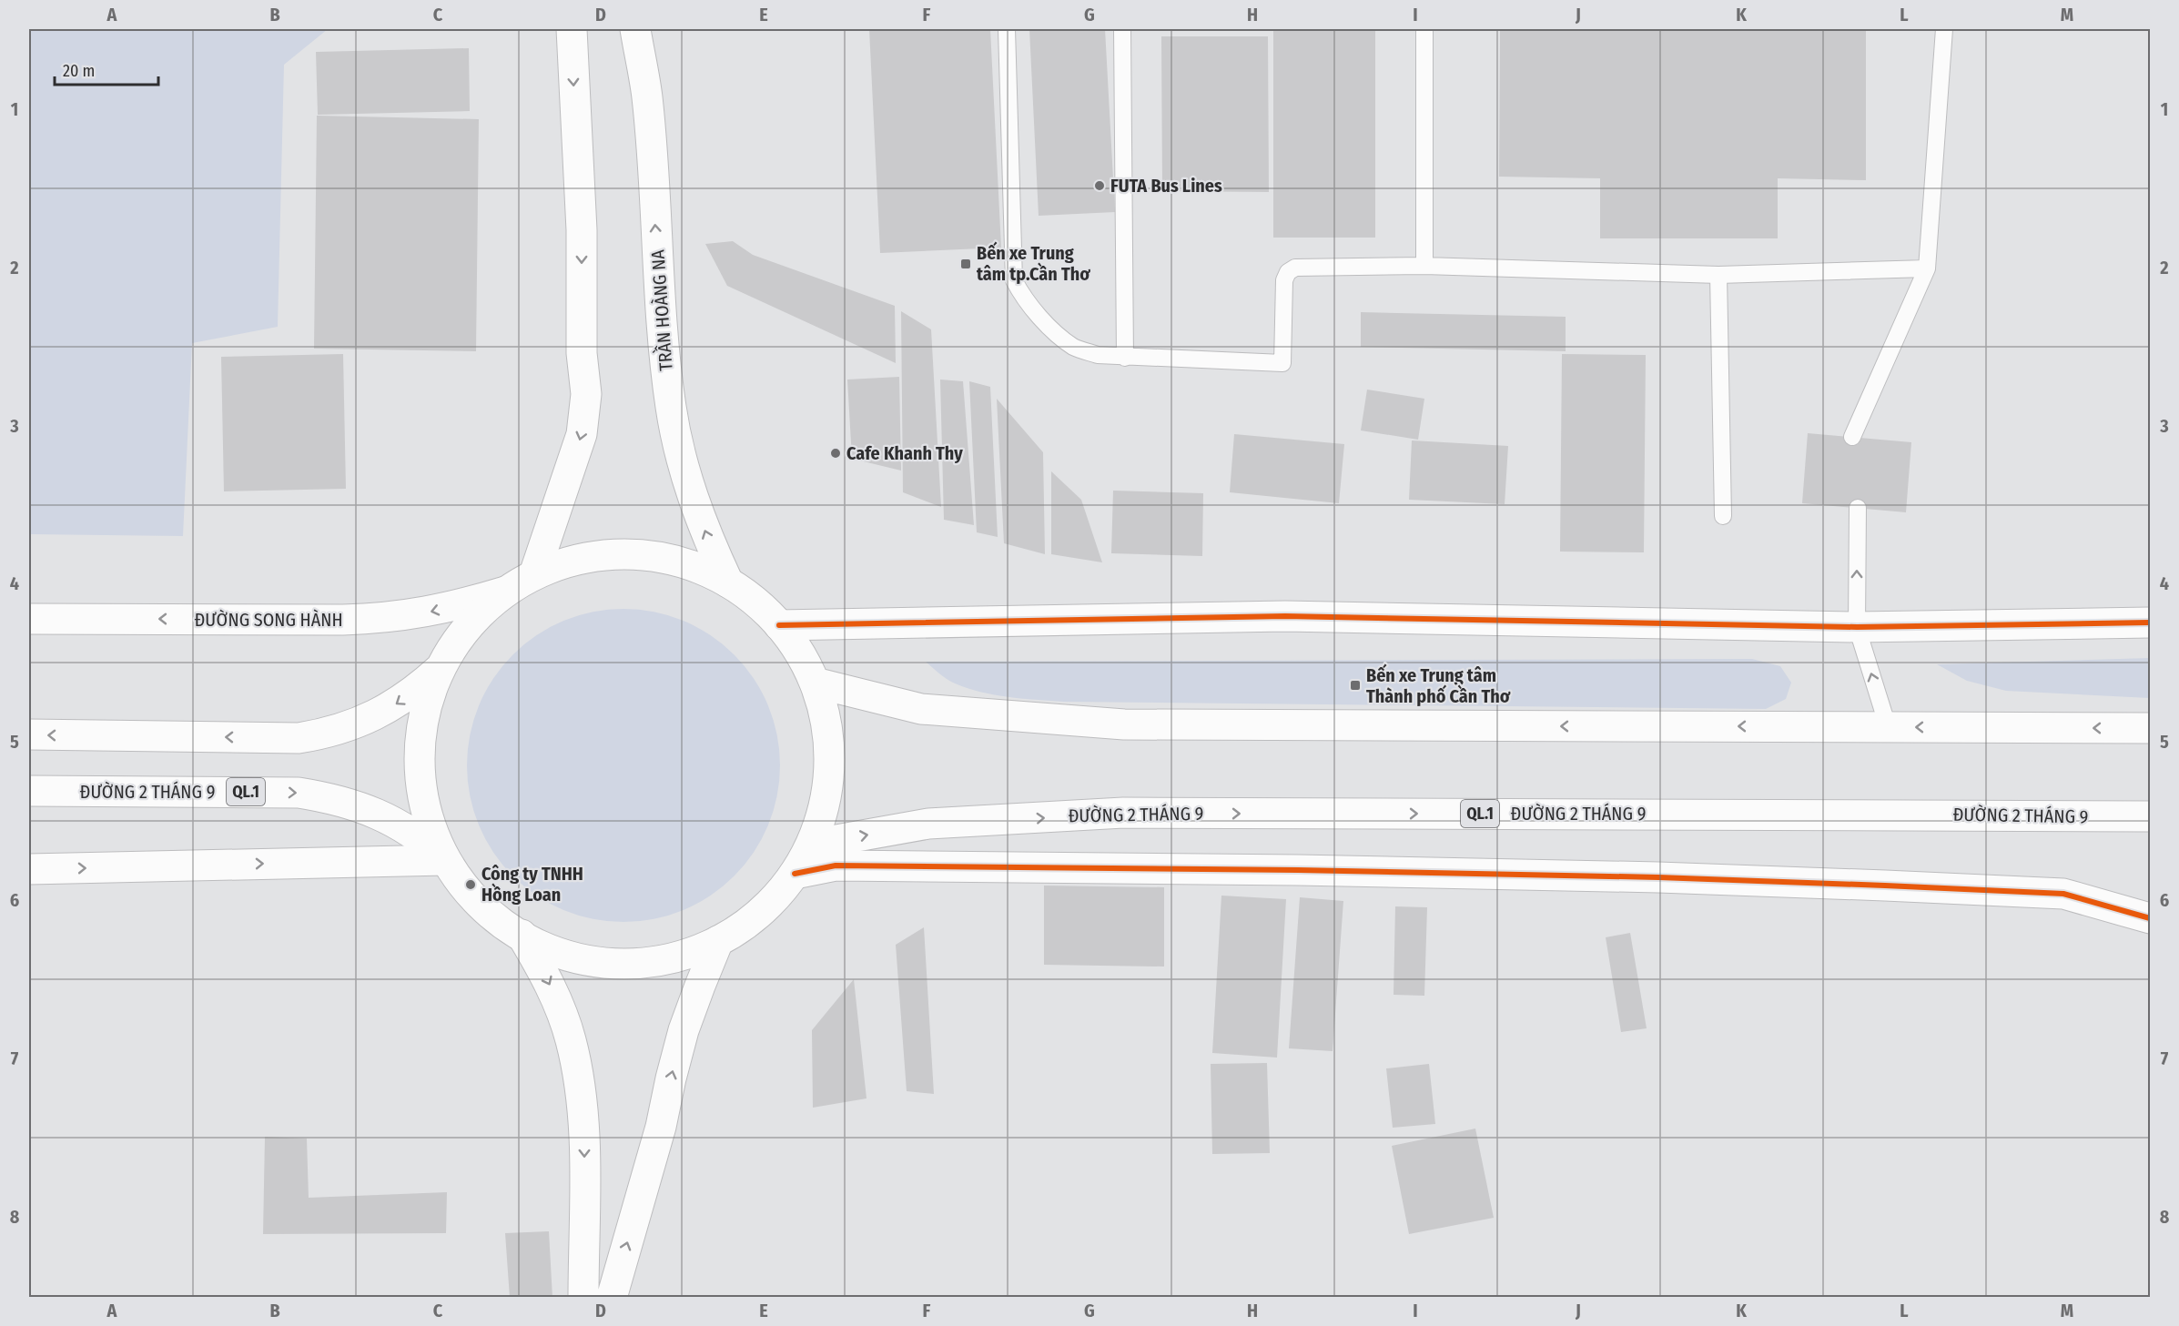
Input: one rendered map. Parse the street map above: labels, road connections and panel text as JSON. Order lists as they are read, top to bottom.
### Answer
{
  "streets": {
    "main road": [
      "TRẦN HOÀNG NA",
      "ĐƯỜNG SONG HÀNH",
      "ĐƯỜNG 2 THÁNG 9",
      "QL.1"
    ]
  },
  "places": {
    "other": ["FUTA Bus Lines", "Cafe Khanh Thy", "Công ty TNHH Hồng Loan"],
    "transit": ["Bến xe Trung tâm tp.Cần Thơ", "Bến xe Trung tâm Thành phố Cần Thơ"]
  },
  "scale_bar": "20 m",
  "grid": {
    "columns": [
      "A",
      "B",
      "C",
      "D",
      "E",
      "F",
      "G",
      "H",
      "I",
      "J",
      "K",
      "L",
      "M"
    ],
    "rows": [
      "1",
      "2",
      "3",
      "4",
      "5",
      "6",
      "7",
      "8"
    ]
  }
}
